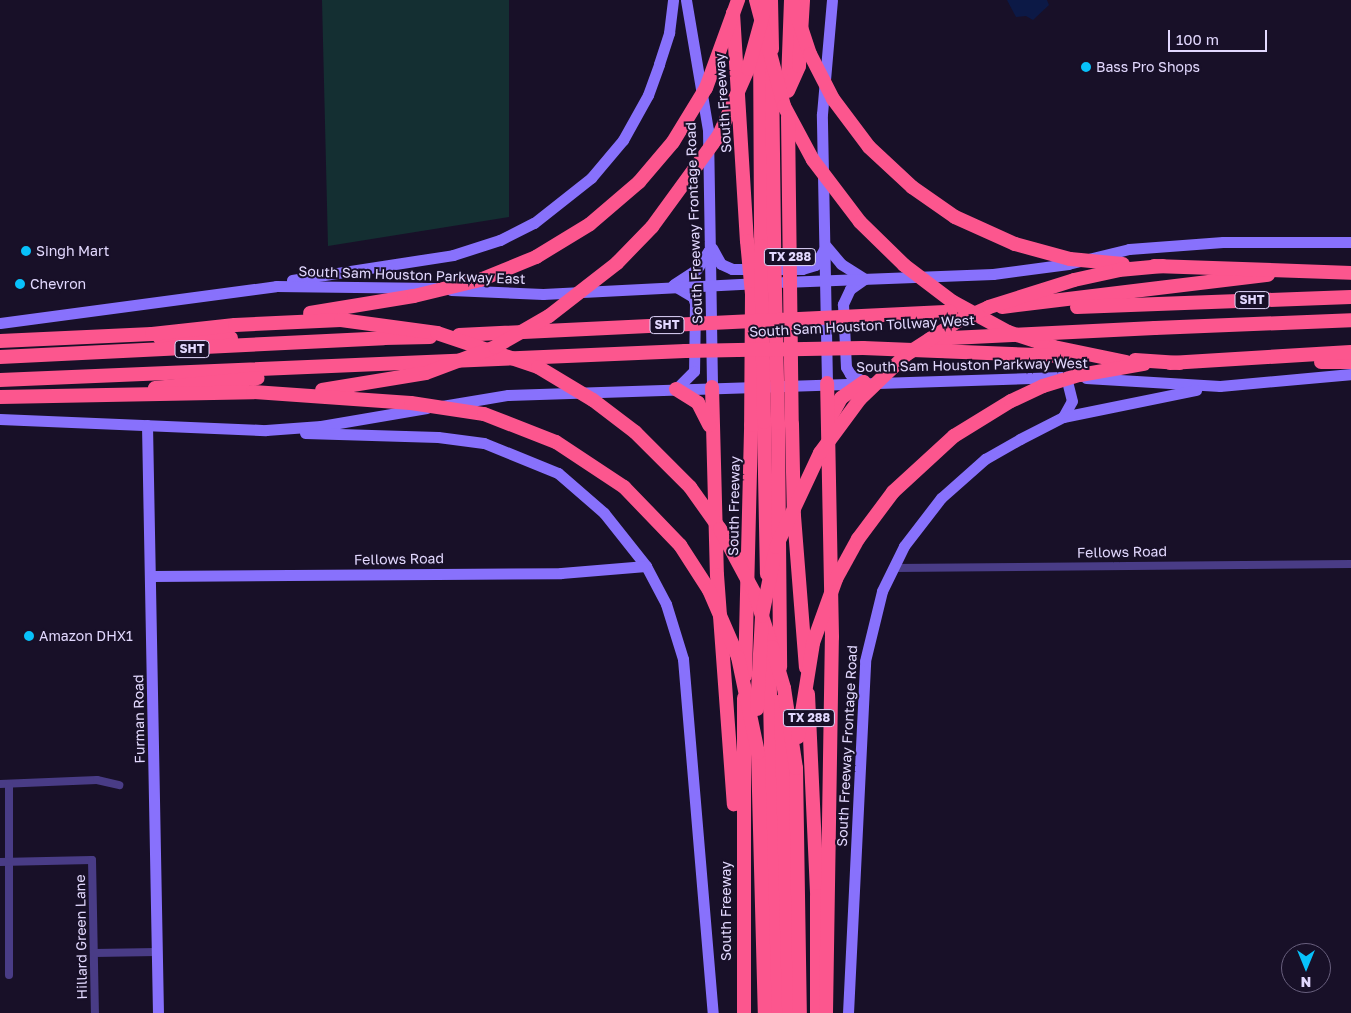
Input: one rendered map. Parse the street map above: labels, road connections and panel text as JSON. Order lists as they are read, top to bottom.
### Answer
{
  "streets": {
    "highway": [
      "South Freeway",
      "TX 288",
      "SHT",
      "South Sam Houston Tollway West"
    ],
    "main road": [
      "South Freeway Frontage Road",
      "South Sam Houston Parkway East",
      "South Sam Houston Parkway West",
      "Fellows Road",
      "Furman Road"
    ],
    "street": ["Hillard Green Lane"]
  },
  "crossings": [
    ["South Freeway Frontage Road", "South Sam Houston Parkway East"],
    ["South Freeway Frontage Road", "South Sam Houston Parkway West"],
    ["South Freeway Frontage Road", "Fellows Road"],
    ["SHT", "South Sam Houston Tollway West"],
    ["Fellows Road", "Furman Road"]
  ],
  "places": [
    "Bass Pro Shops",
    "Singh Mart",
    "Chevron",
    "Amazon DHX1"
  ],
  "scale_bar": "100 m",
  "north": "bottom"
}
